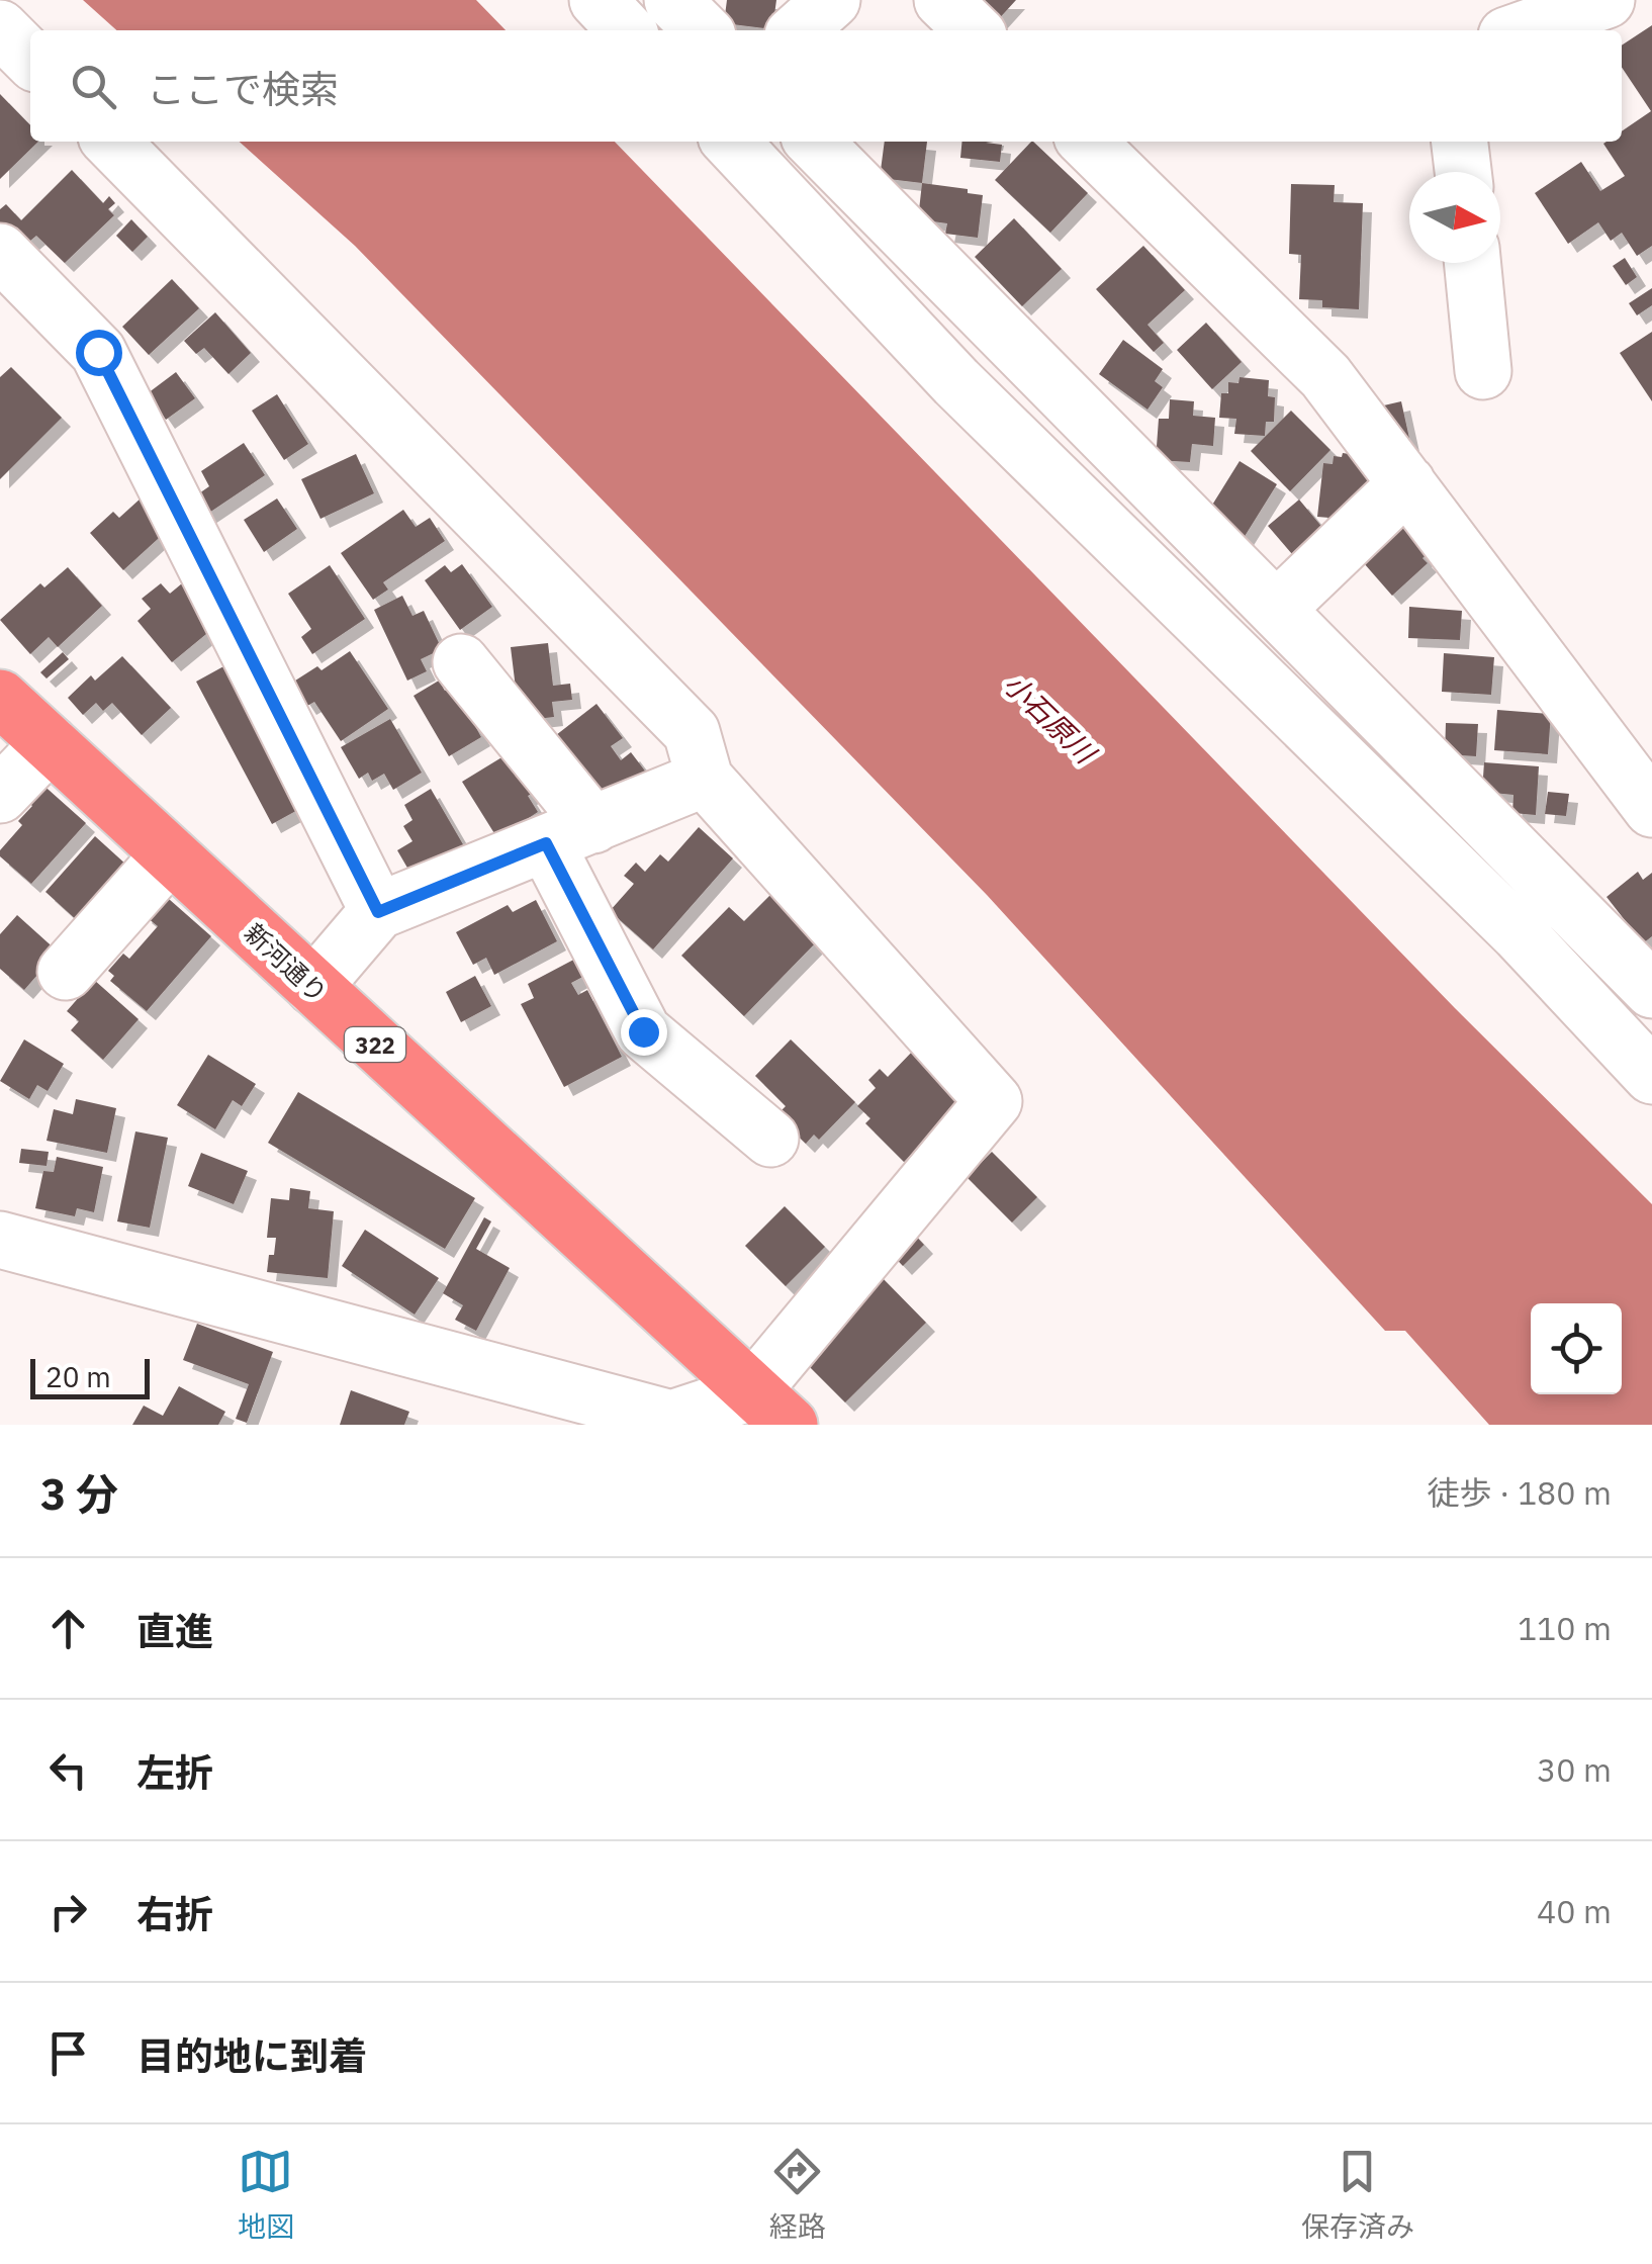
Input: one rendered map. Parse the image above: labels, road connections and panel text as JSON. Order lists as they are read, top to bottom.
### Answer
{
  "streets": {
    "highway": ["新河通り", "322"]
  },
  "water": ["小石原川"],
  "scale_bar": "20 m",
  "north": "right",
  "page": {
    "search": "ここで検索",
    "scale": "20 m",
    "heading": ["3 分", "徒歩 · 180 m"],
    "list": [
      ["直進", "110 m"],
      ["左折", "30 m"],
      ["右折", "40 m"],
      "目的地に到着"
    ],
    "nav": ["地図", "経路", "保存済み"]
  }
}
